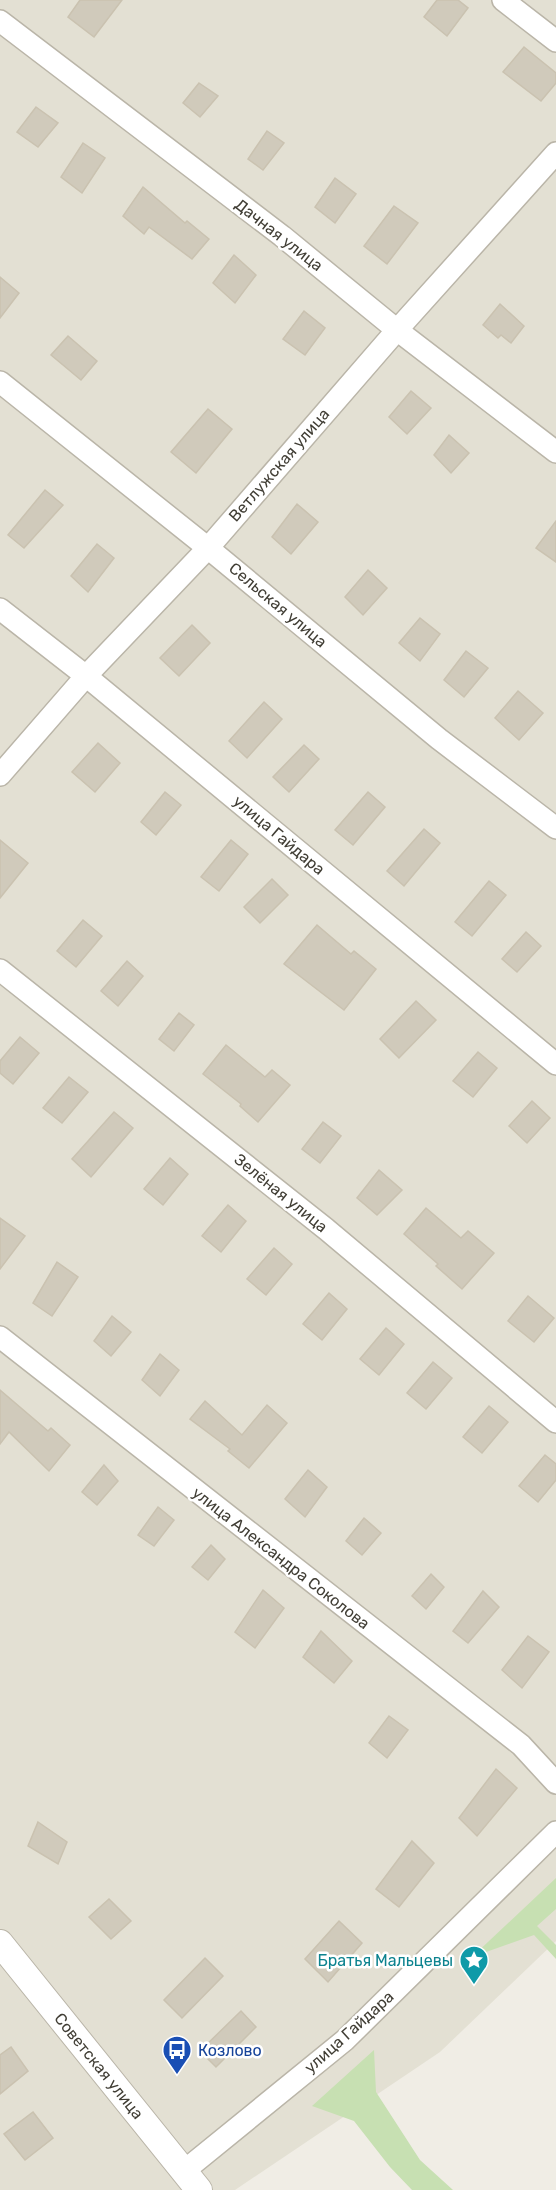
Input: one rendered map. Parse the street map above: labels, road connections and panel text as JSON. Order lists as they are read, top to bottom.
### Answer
{
  "streets": {
    "street": [
      "Дачная улица",
      "Ветлужская улица",
      "Сельская улица",
      "улица Гайдара",
      "Зелёная улица",
      "улица Александра Соколова",
      "Советская улица"
    ]
  },
  "crossings": [
    ["Дачная улица", "Ветлужская улица"],
    ["Ветлужская улица", "Сельская улица"],
    ["Ветлужская улица", "улица Гайдара"],
    ["улица Гайдара", "Советская улица"]
  ],
  "places": {
    "place": ["Братья Мальцевы"],
    "bus stop": ["Козлово"]
  }
}
